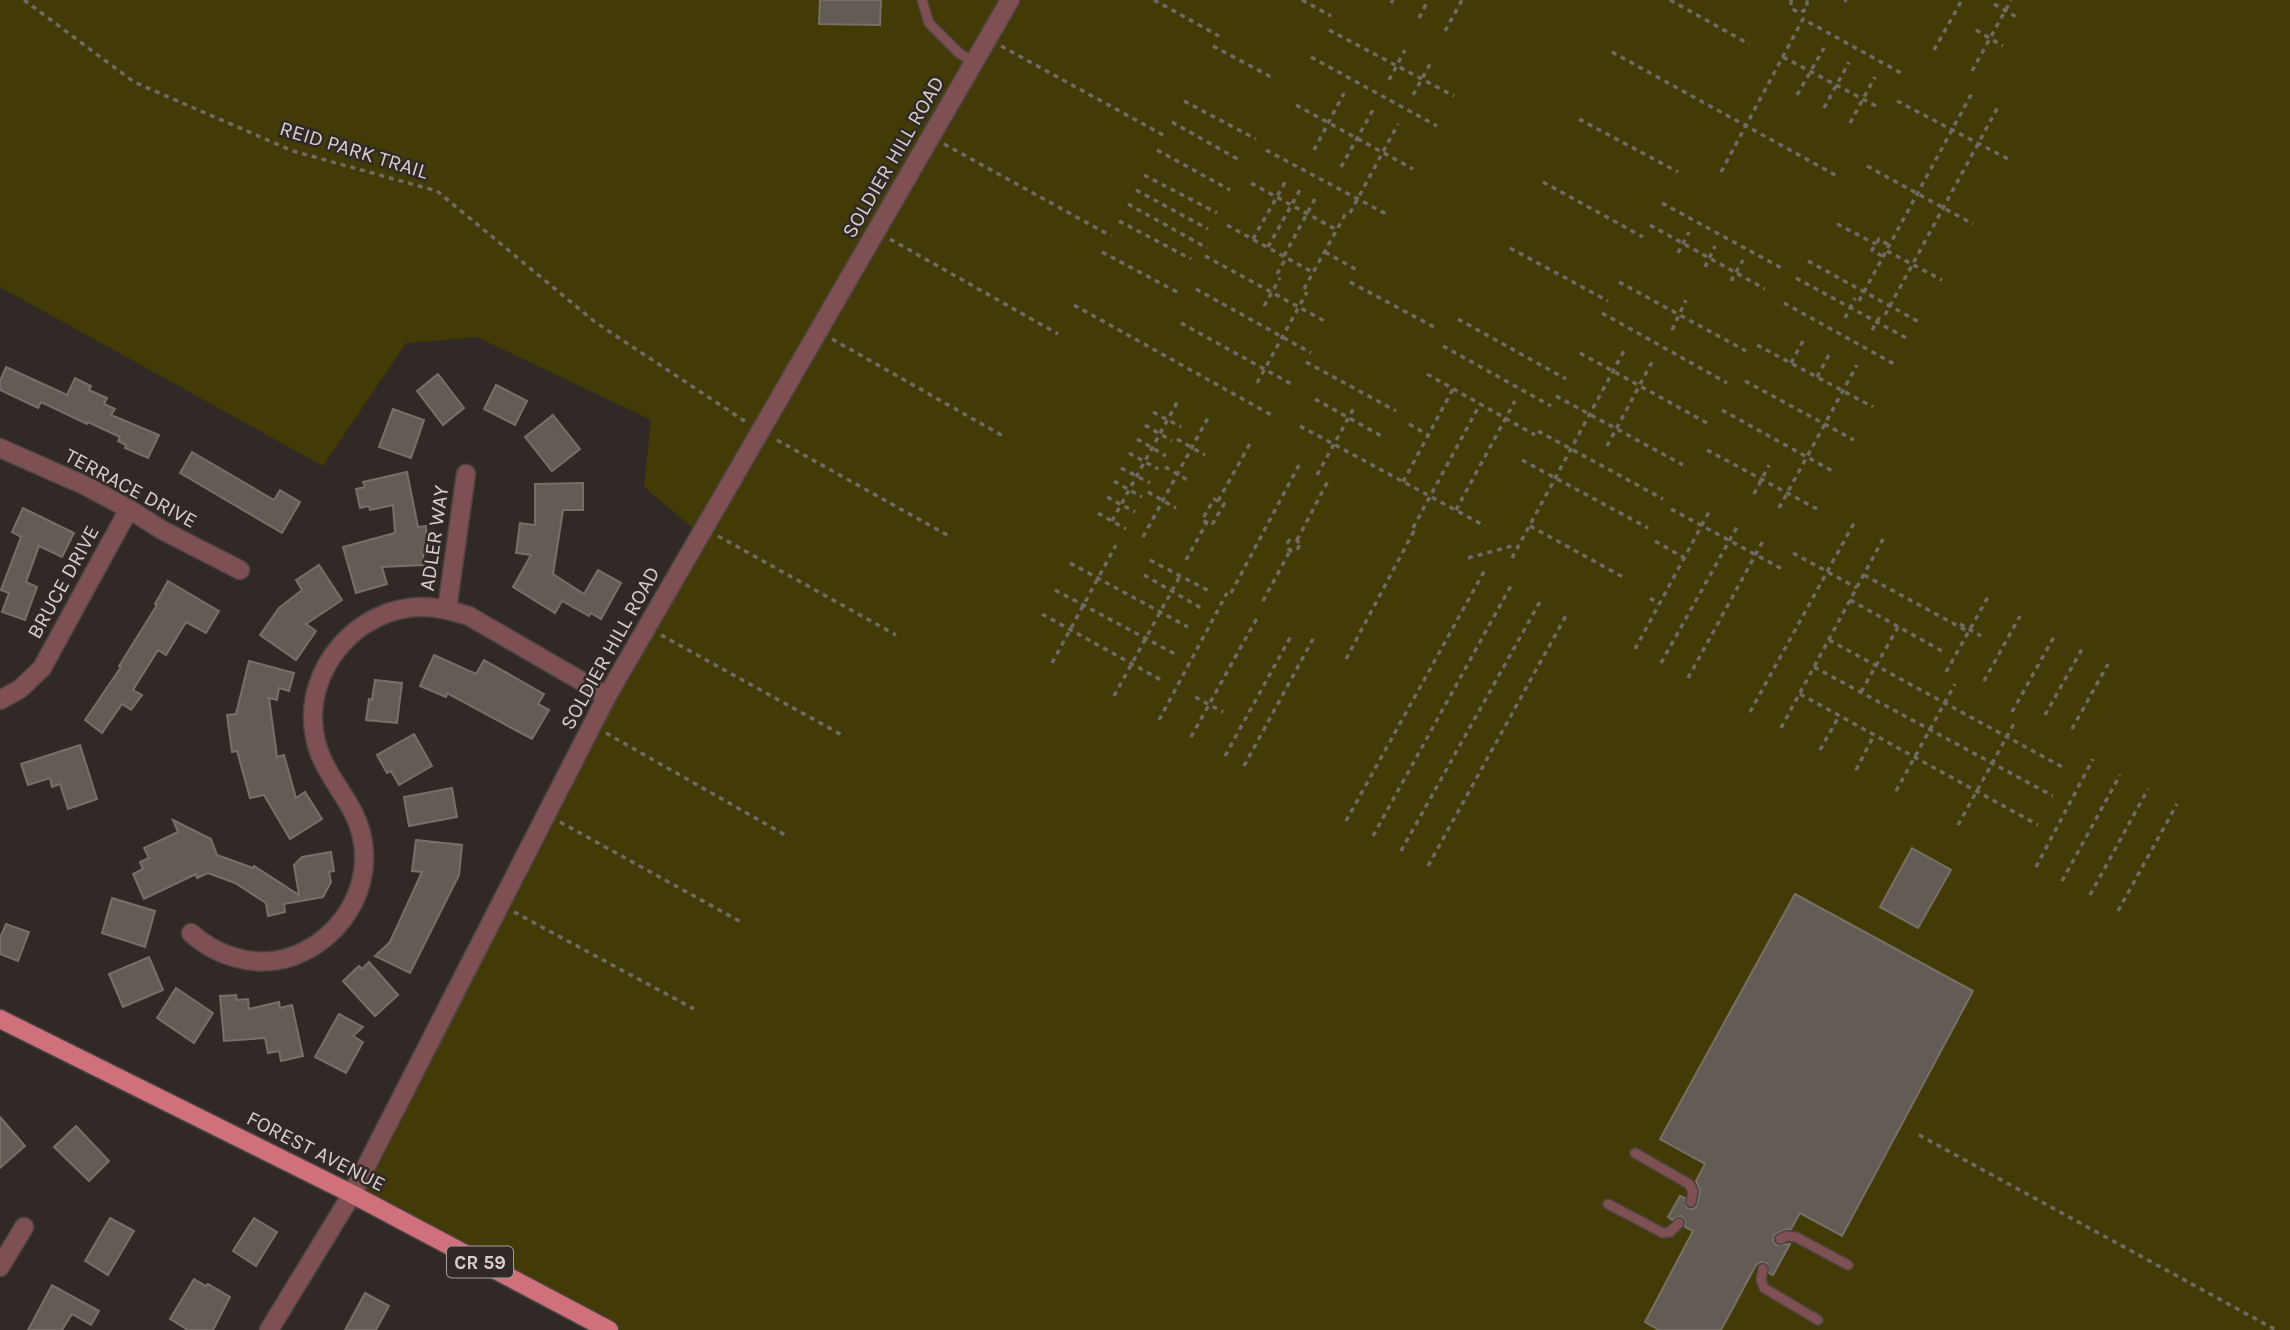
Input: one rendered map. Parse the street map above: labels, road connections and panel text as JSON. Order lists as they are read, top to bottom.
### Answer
{
  "streets": {
    "main road": ["FOREST AVENUE", "CR 59"],
    "street": [
      "SOLDIER HILL ROAD",
      "TERRACE DRIVE",
      "ADLER WAY",
      "BRUCE DRIVE"
    ],
    "path": ["REID PARK TRAIL"]
  },
  "crossings": [
    ["REID PARK TRAIL", "SOLDIER HILL ROAD"],
    ["SOLDIER HILL ROAD", "FOREST AVENUE"],
    ["TERRACE DRIVE", "BRUCE DRIVE"]
  ]
}
